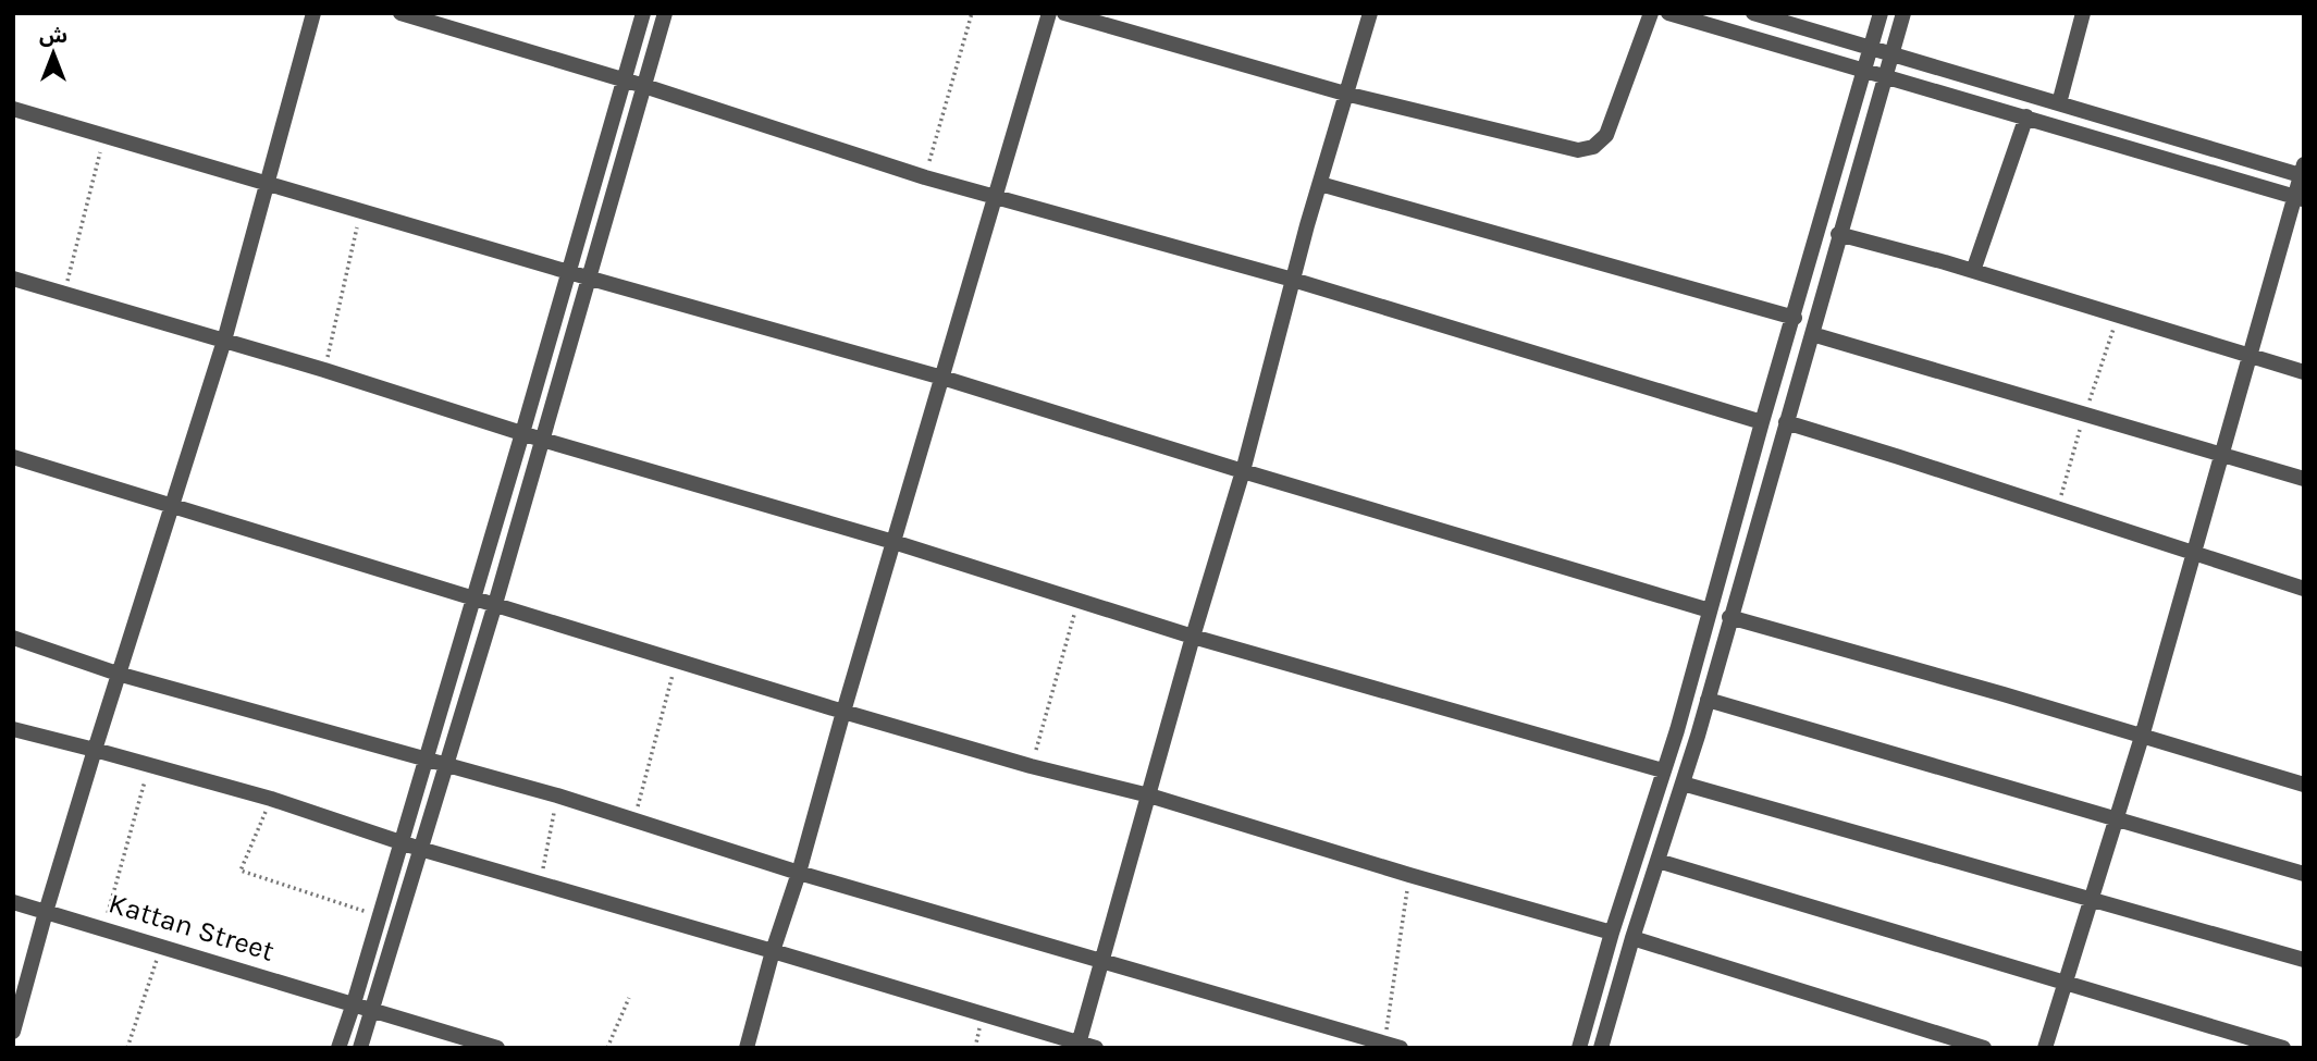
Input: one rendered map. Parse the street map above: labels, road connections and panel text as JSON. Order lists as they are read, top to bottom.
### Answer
{
  "streets": {
    "street": ["Kattan Street"]
  },
  "north": "top"
}
